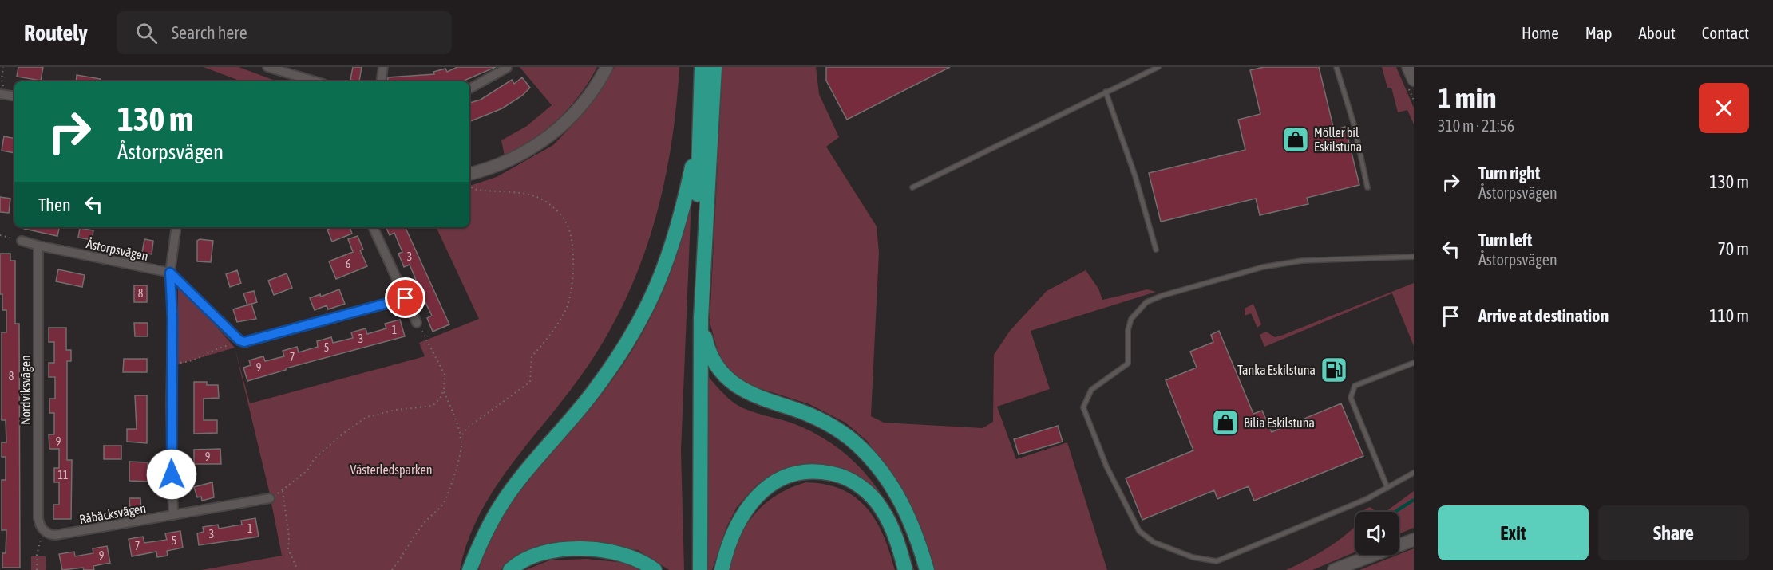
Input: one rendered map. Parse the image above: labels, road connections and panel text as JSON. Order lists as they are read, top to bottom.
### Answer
{
  "streets": {
    "street": ["Åstorpsvägen", "Nordviksvägen", "Råbäcksvägen"]
  },
  "crossings": [
    ["Åstorpsvägen", "Nordviksvägen"],
    ["Nordviksvägen", "Råbäcksvägen"]
  ],
  "parks": ["Västerledsparken"],
  "places": {
    "shop": ["Möller bil Eskilstuna", "Bilia Eskilstuna"],
    "fuel station": ["Tanka Eskilstuna"]
  },
  "house_numbers": [
    "3",
    "6",
    "8",
    "1",
    "3",
    "5",
    "7",
    "9",
    "8",
    "9",
    "9",
    "11",
    "1",
    "3",
    "5",
    "7",
    "9"
  ],
  "page": {
    "header": "Routely",
    "search": "Search here",
    "nav": [
      "Home",
      "Map",
      "About",
      "Contact"
    ],
    "heading": ["1 min", "310 m · 21:56"],
    "turn": ["130 m", "Åstorpsvägen"],
    "list": [
      {
        "name": "Turn right",
        "note": "Åstorpsvägen",
        "value": "130 m"
      },
      {
        "name": "Turn left",
        "note": "Åstorpsvägen",
        "value": "70 m"
      },
      {
        "name": "Arrive at destination",
        "value": "110 m"
      }
    ],
    "then": "Then",
    "buttons": ["Exit", "Share"]
  }
}
